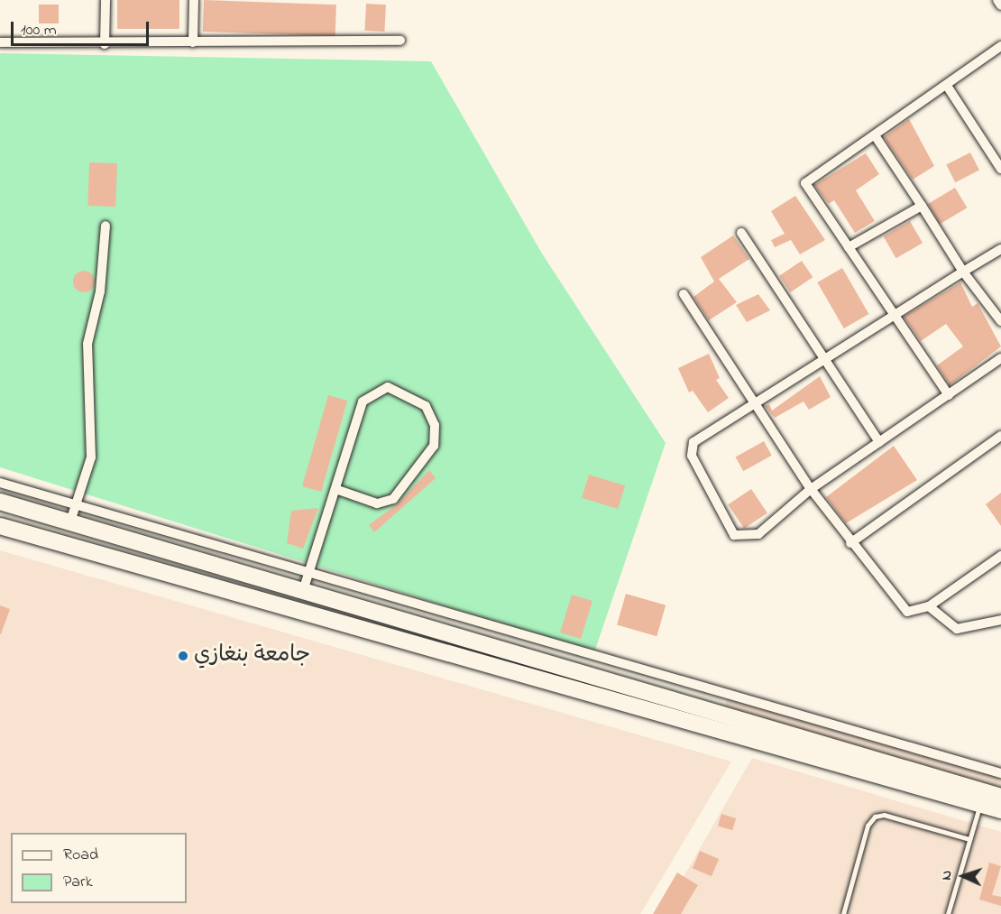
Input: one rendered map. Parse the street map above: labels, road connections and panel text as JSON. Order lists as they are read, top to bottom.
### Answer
{
  "places": ["جامعة بنغازي"],
  "legend": ["Road", "Park"],
  "scale_bar": "100 m",
  "north": "left"
}
